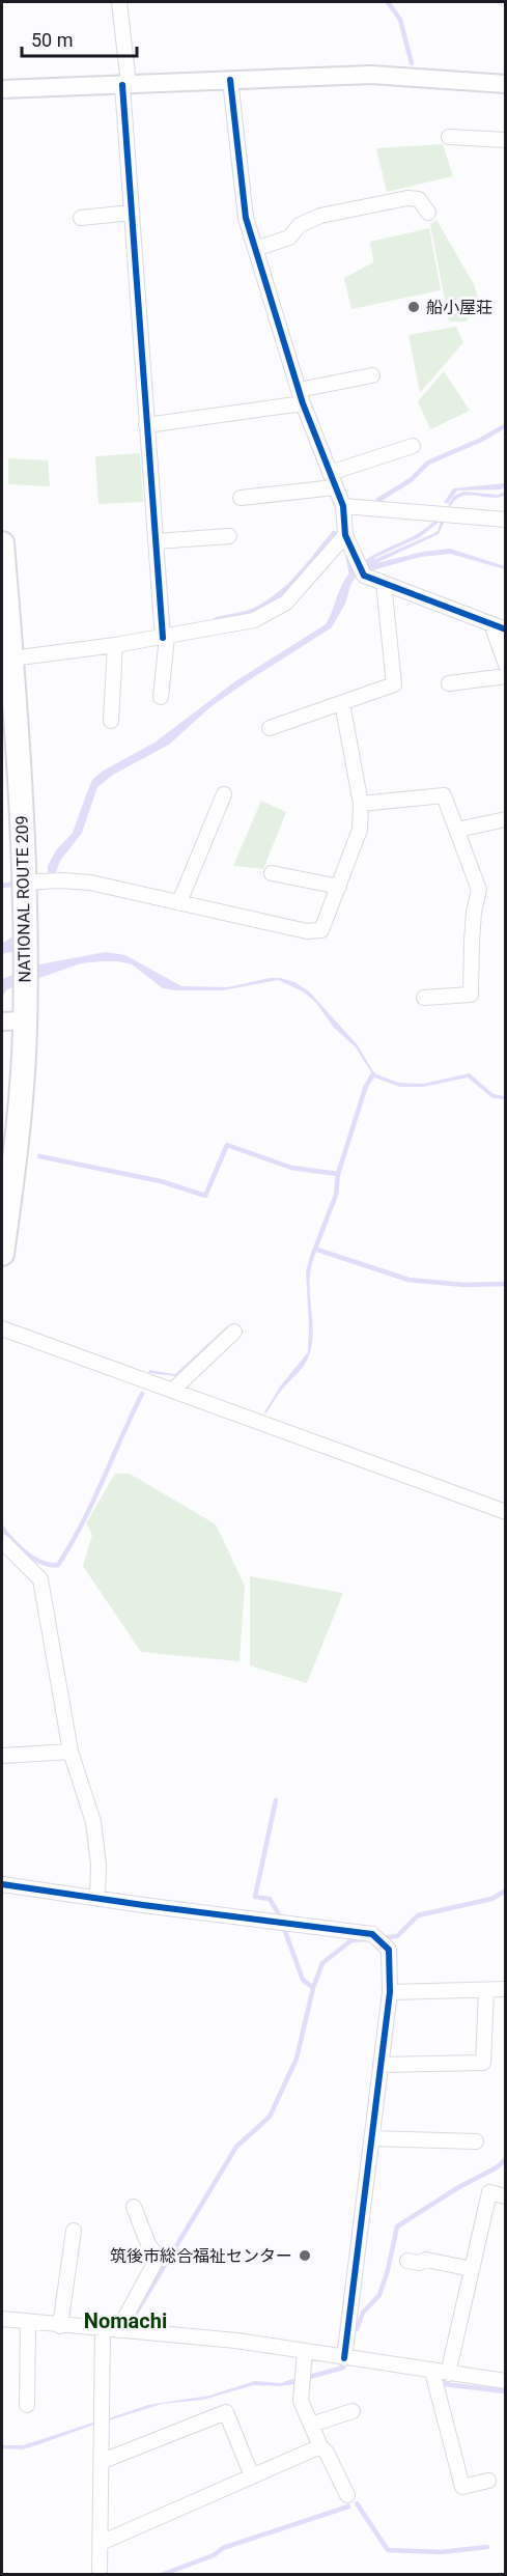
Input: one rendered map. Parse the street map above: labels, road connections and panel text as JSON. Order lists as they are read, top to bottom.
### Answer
{
  "streets": {
    "highway": ["NATIONAL ROUTE 209"]
  },
  "districts": ["Nomachi"],
  "places": ["船小屋荘", "筑後市総合福祉センター"],
  "scale_bar": "50 m"
}
